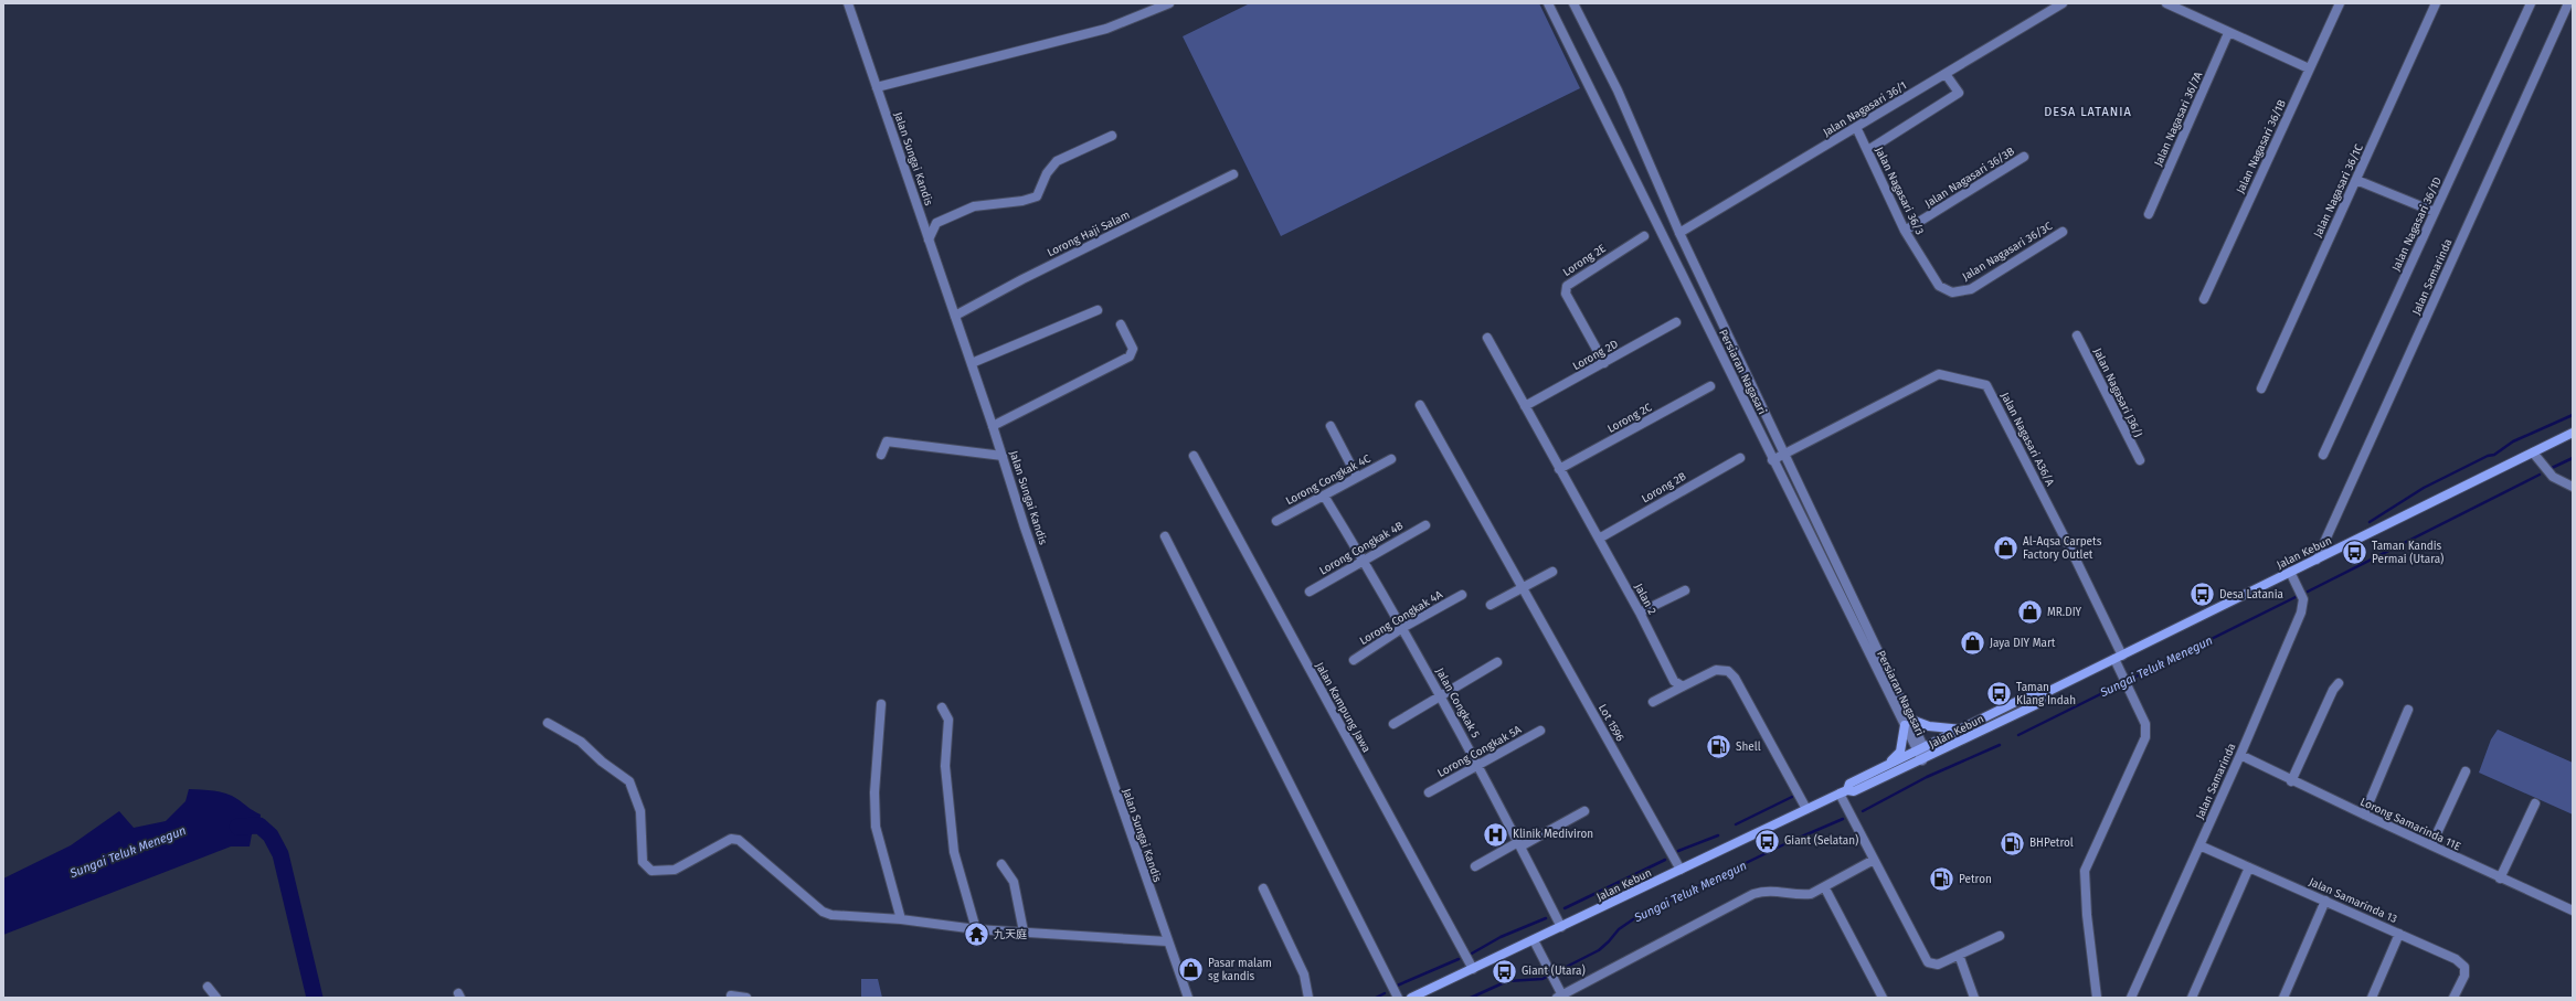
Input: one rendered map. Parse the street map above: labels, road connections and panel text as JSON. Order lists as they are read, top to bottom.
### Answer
{
  "streets": {
    "main road": ["Jalan Kebun"],
    "street": [
      "Jalan Nagasari 36/1",
      "Jalan Nagasari 36/7A",
      "Jalan Nagasari 36/1B",
      "Jalan Sungai Kandis",
      "Jalan Nagasari 36/3B",
      "Jalan Nagasari 36/3",
      "Jalan Nagasari 36/1C",
      "Jalan Nagasari 36/1D",
      "Lorong Haji Salam",
      "Jalan Nagasari 36/3C",
      "Lorong 2E",
      "Jalan Samarinda",
      "Lorong 2D",
      "Persiaran Nagasari",
      "Jalan Nagasari J36/J",
      "Lorong 2C",
      "Jalan Nagasari A36/A",
      "Lorong Congkak 4C",
      "Lorong 2B",
      "Lorong Congkak 4B",
      "Jalan 2",
      "Lorong Congkak 4A",
      "Jalan Congkak 5",
      "Jalan Kampung Jawa",
      "Lot 1596",
      "Lorong Congkak 5A",
      "Lorong Samarinda 11E",
      "Jalan Samarinda 13"
    ]
  },
  "crossings": [
    ["Jalan Nagasari 36/1", "Jalan Nagasari 36/3"],
    ["Jalan Nagasari 36/1", "Persiaran Nagasari"],
    ["Jalan Sungai Kandis", "Lorong Haji Salam"],
    ["Jalan Nagasari 36/3B", "Jalan Nagasari 36/3"],
    ["Jalan Nagasari 36/3", "Jalan Nagasari 36/3C"],
    ["Lorong 2E", "Lorong 2D"],
    ["Jalan Samarinda", "Jalan Kebun"],
    ["Jalan Samarinda", "Lorong Samarinda 11E"],
    ["Jalan Samarinda", "Jalan Samarinda 13"],
    ["Lorong 2D", "Jalan 2"],
    ["Persiaran Nagasari", "Jalan Nagasari A36/A"],
    ["Persiaran Nagasari", "Jalan Kebun"],
    ["Lorong 2C", "Jalan 2"],
    ["Jalan Nagasari A36/A", "Jalan Kebun"],
    ["Lorong Congkak 4C", "Jalan Congkak 5"],
    ["Lorong 2B", "Jalan 2"],
    ["Lorong Congkak 4B", "Jalan Congkak 5"],
    ["Jalan Kebun", "Jalan Congkak 5"],
    ["Jalan Kebun", "Jalan Kampung Jawa"],
    ["Jalan Kebun", "Lot 1596"],
    ["Lorong Congkak 4A", "Jalan Congkak 5"],
    ["Jalan Congkak 5", "Lorong Congkak 5A"]
  ],
  "districts": ["DESA LATANIA"],
  "water": ["Sungai Teluk Menegun"],
  "places": {
    "shop": [
      "Al-Aqsa Carpets Factory Outlet",
      "MR.DIY",
      "Jaya DIY Mart",
      "Pasar malam sg kandis"
    ],
    "bus stop": [
      "Taman Kandis Permai (Utara)",
      "Desa Latania",
      "Taman Klang Indah",
      "Giant (Selatan)",
      "Giant (Utara)"
    ],
    "fuel station": ["Shell", "BHPetrol", "Petron"],
    "hospital": ["Klinik Mediviron"],
    "temple": ["九天庭"]
  }
}
